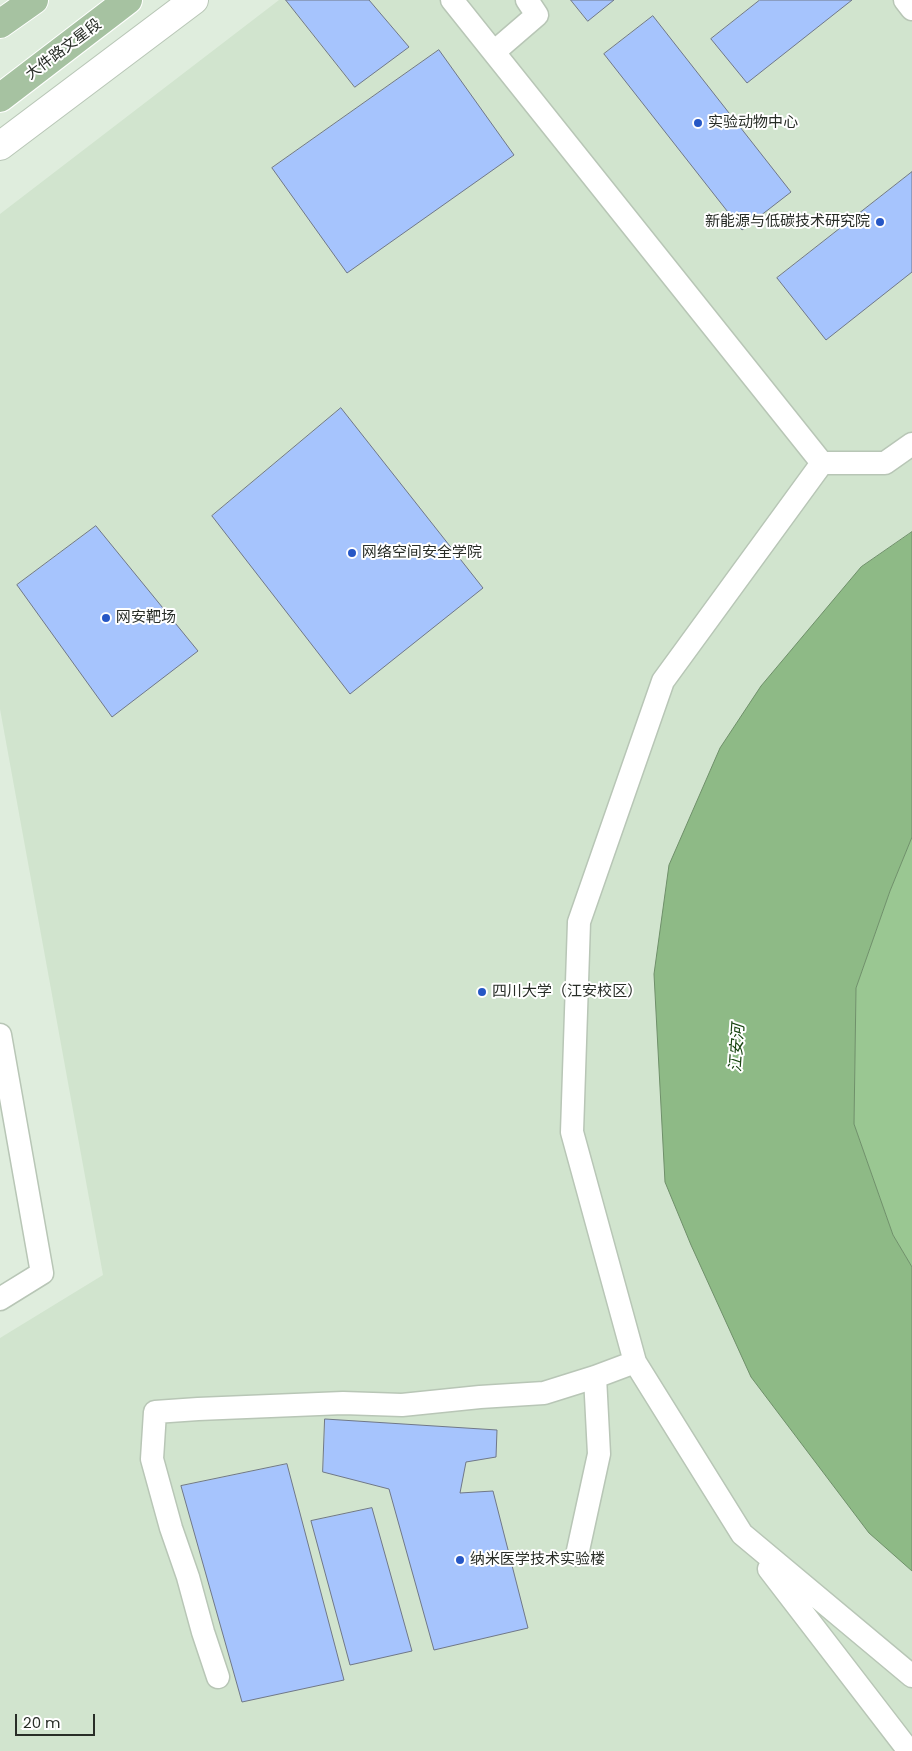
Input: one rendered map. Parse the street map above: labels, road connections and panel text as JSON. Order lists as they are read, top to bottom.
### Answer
{
  "streets": {
    "main road": ["大件路文星段"]
  },
  "water": ["江安河"],
  "places": [
    "实验动物中心",
    "新能源与低碳技术研究院",
    "网络空间安全学院",
    "网安靶场",
    "四川大学（江安校区）",
    "纳米医学技术实验楼"
  ],
  "scale_bar": "20 m"
}
